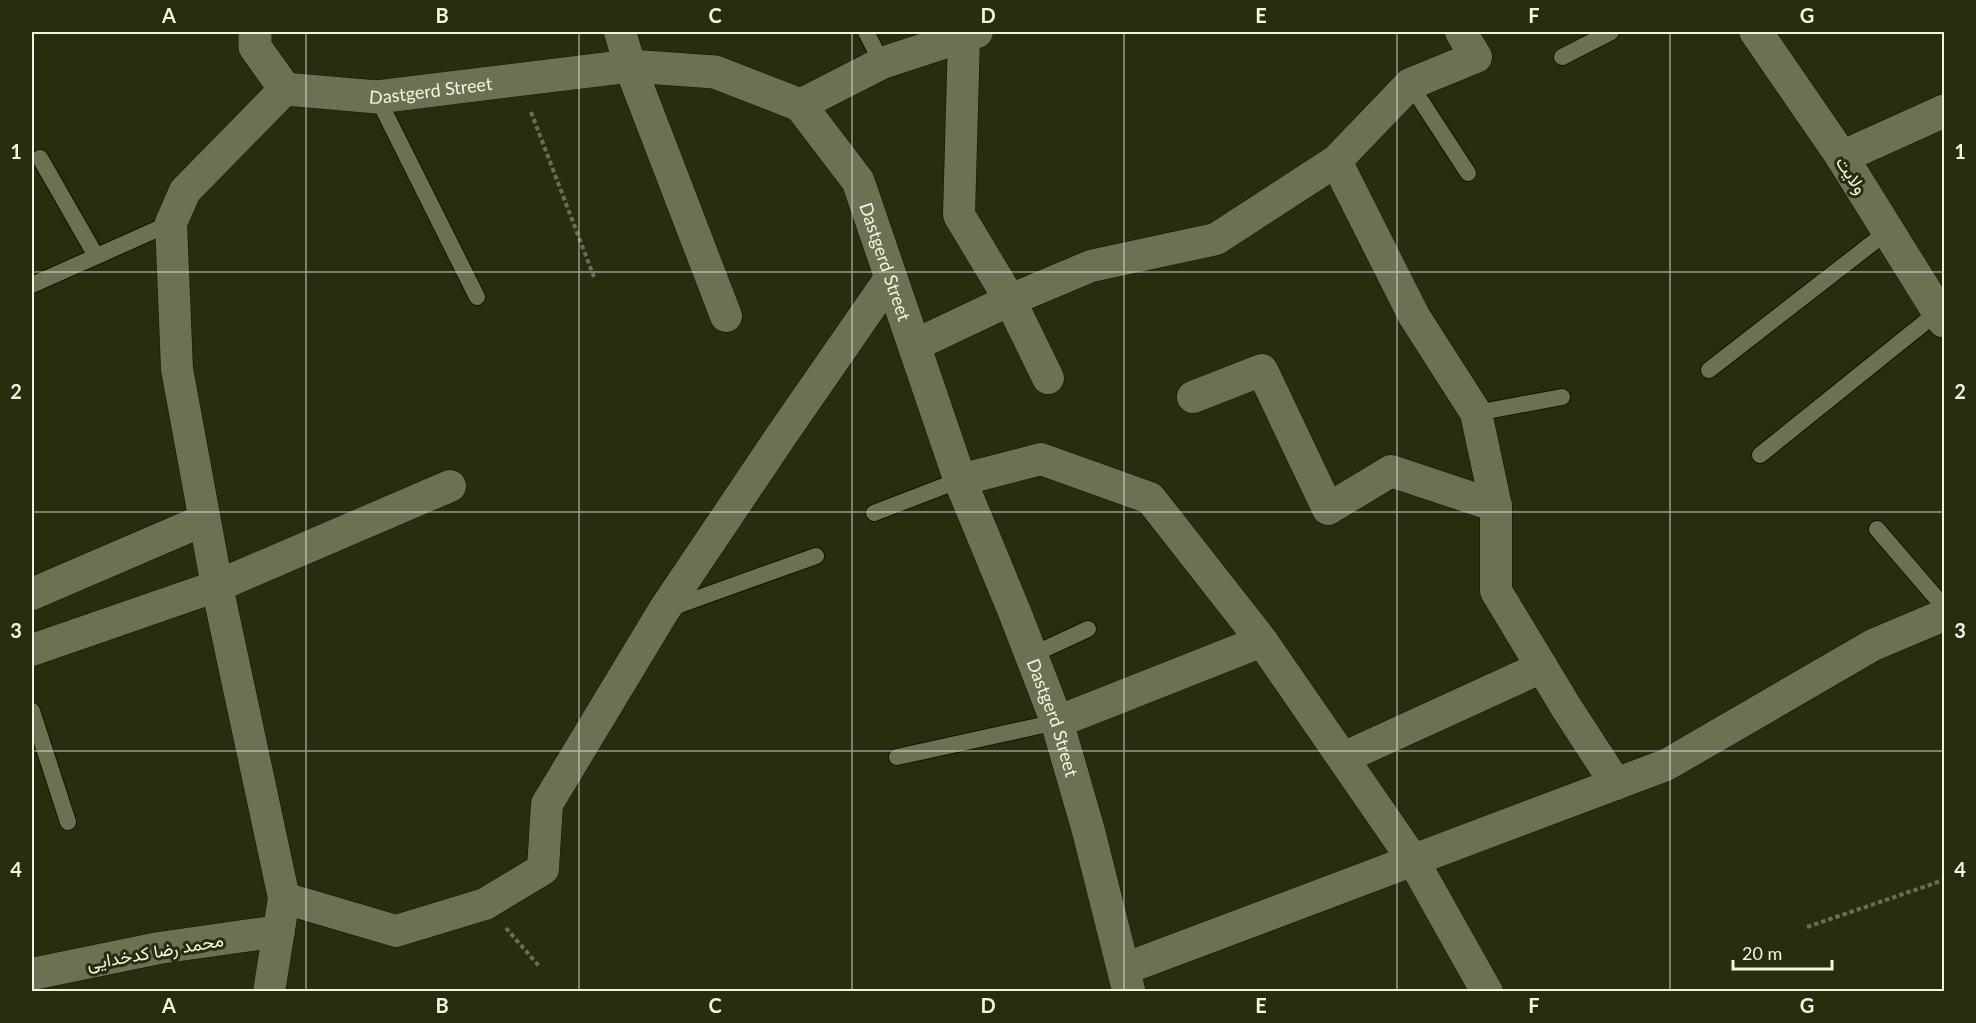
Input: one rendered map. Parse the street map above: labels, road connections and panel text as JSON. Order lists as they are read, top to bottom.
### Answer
{
  "streets": {
    "main road": ["Dastgerd Street", "ولایت"],
    "street": ["محمد رضا کدخدایی"]
  },
  "scale_bar": "20 m",
  "grid": {
    "columns": [
      "A",
      "B",
      "C",
      "D",
      "E",
      "F",
      "G"
    ],
    "rows": [
      "1",
      "2",
      "3",
      "4"
    ]
  }
}
